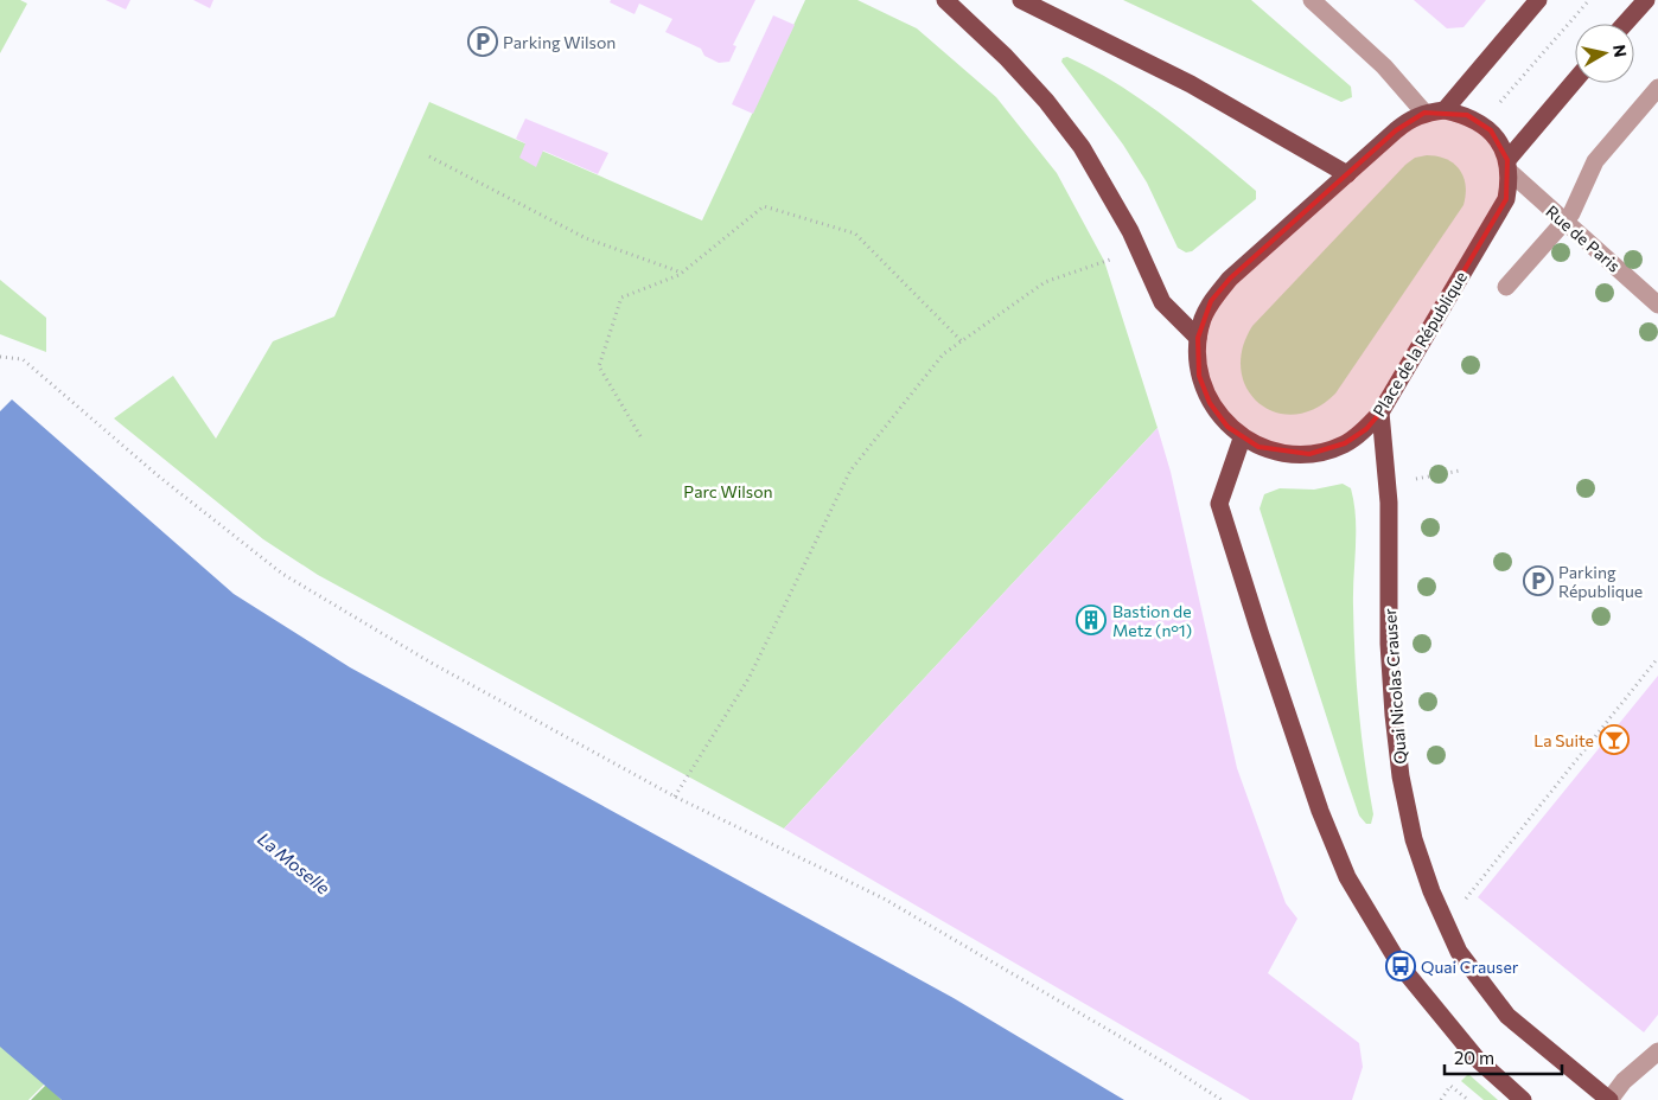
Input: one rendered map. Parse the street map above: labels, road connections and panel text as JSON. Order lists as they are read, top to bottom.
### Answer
{
  "streets": {
    "main road": ["Place de la République", "Quai Nicolas Crauser"],
    "street": ["Rue de Paris"]
  },
  "crossings": [
    ["Rue de Paris", "Place de la République"],
    ["Place de la République", "Quai Nicolas Crauser"]
  ],
  "water": ["La Moselle"],
  "parks": ["Parc Wilson"],
  "places": {
    "parking": ["Parking Wilson", "Parking République"],
    "building": ["Bastion de Metz (n°1)"],
    "bar": ["La Suite"],
    "bus stop": ["Quai Crauser"]
  },
  "scale_bar": "20 m",
  "north": "right"
}
